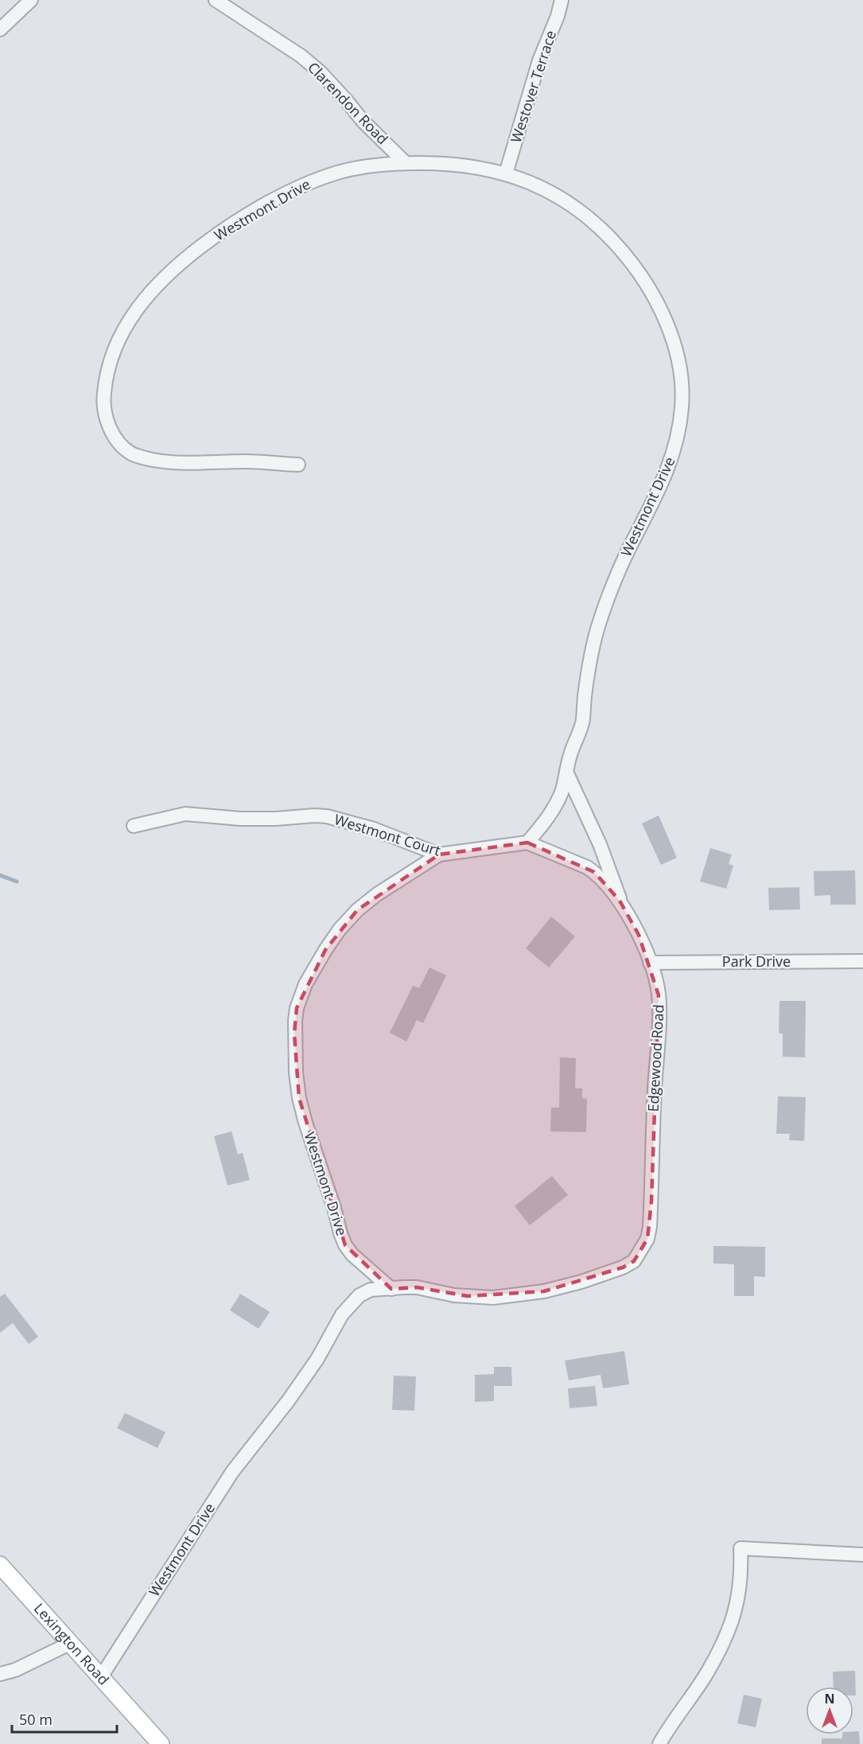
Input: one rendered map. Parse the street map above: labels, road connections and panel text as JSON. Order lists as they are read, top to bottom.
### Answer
{
  "streets": {
    "main road": ["Lexington Road"],
    "street": [
      "Westover Terrace",
      "Clarendon Road",
      "Westmont Drive",
      "Westmont Court",
      "Park Drive",
      "Edgewood Road"
    ]
  },
  "crossings": [
    ["Westover Terrace", "Westmont Drive"],
    ["Clarendon Road", "Westmont Drive"],
    ["Westmont Drive", "Westmont Court"],
    ["Westmont Drive", "Edgewood Road"],
    ["Westmont Drive", "Lexington Road"],
    ["Westmont Court", "Edgewood Road"],
    ["Park Drive", "Edgewood Road"]
  ],
  "scale_bar": "50 m",
  "north": "top"
}
